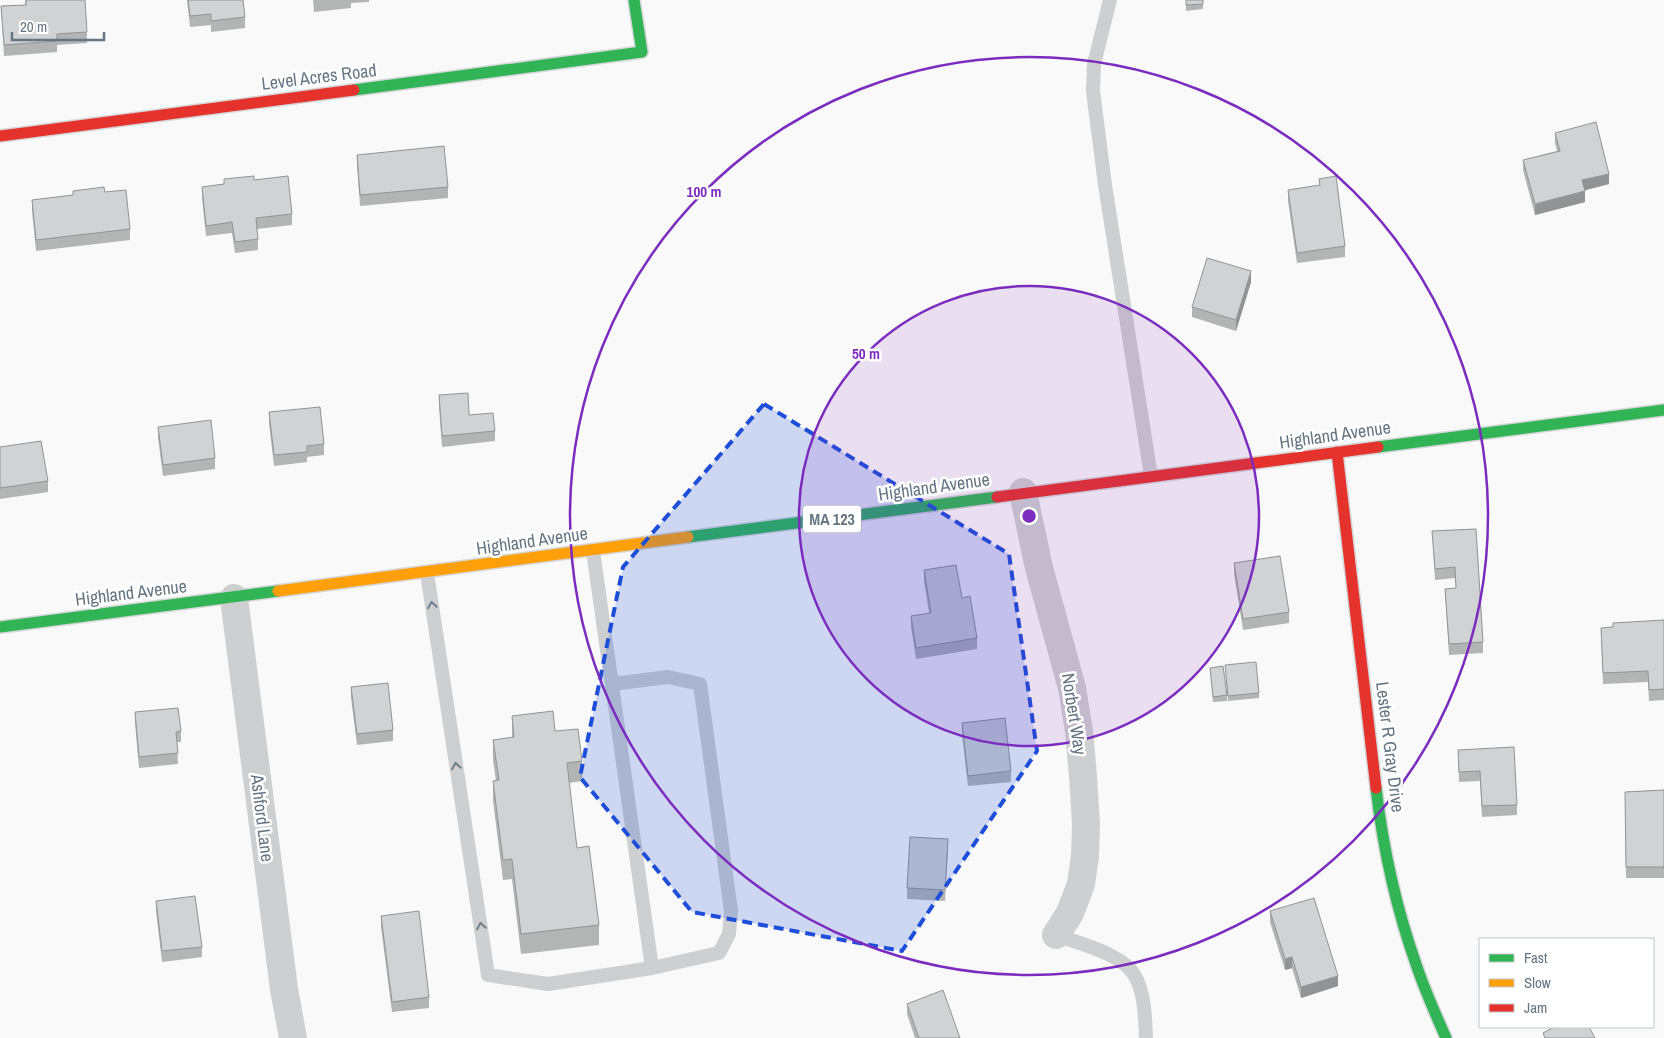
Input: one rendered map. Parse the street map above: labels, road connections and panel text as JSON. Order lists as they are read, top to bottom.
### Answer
{
  "streets": {
    "main road": [
      "Level Acres Road",
      "Highland Avenue",
      "MA 123",
      "Lester R Gray Drive"
    ],
    "street": ["Norbert Way", "Ashford Lane"]
  },
  "crossings": [
    ["Highland Avenue", "Norbert Way"],
    ["Highland Avenue", "Lester R Gray Drive"],
    ["Highland Avenue", "Ashford Lane"]
  ],
  "legend": ["Fast", "Slow", "Jam"],
  "scale_bar": "20 m",
  "rings": ["100 m", "50 m"]
}
